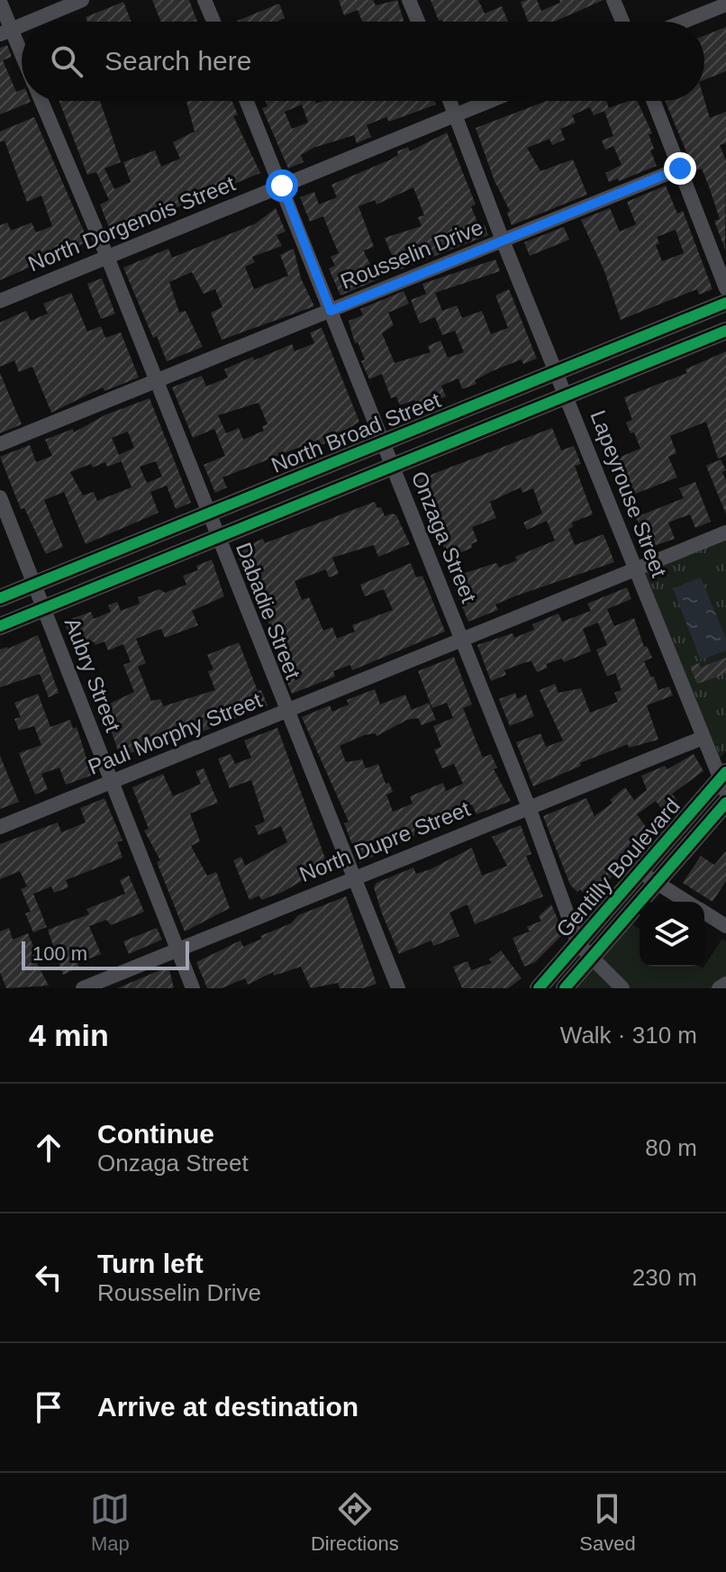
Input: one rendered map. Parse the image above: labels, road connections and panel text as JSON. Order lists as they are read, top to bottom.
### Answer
{
  "streets": {
    "main road": ["North Broad Street", "Gentilly Boulevard"],
    "street": [
      "North Dorgenois Street",
      "Rousselin Drive",
      "Lapeyrouse Street",
      "Onzaga Street",
      "Dabadie Street",
      "Aubry Street",
      "Paul Morphy Street",
      "North Dupre Street"
    ]
  },
  "crossings": [
    ["North Dorgenois Street", "Lapeyrouse Street"],
    ["North Dorgenois Street", "Onzaga Street"],
    ["North Dorgenois Street", "Dabadie Street"],
    ["Rousselin Drive", "Lapeyrouse Street"],
    ["Rousselin Drive", "Onzaga Street"],
    ["Rousselin Drive", "Dabadie Street"],
    ["North Broad Street", "Lapeyrouse Street"],
    ["North Broad Street", "Onzaga Street"],
    ["North Broad Street", "Dabadie Street"],
    ["North Broad Street", "Aubry Street"],
    ["Lapeyrouse Street", "Paul Morphy Street"],
    ["Lapeyrouse Street", "North Dupre Street"],
    ["Lapeyrouse Street", "Gentilly Boulevard"],
    ["Onzaga Street", "Paul Morphy Street"],
    ["Onzaga Street", "North Dupre Street"],
    ["Onzaga Street", "Gentilly Boulevard"],
    ["Dabadie Street", "Paul Morphy Street"],
    ["Dabadie Street", "North Dupre Street"],
    ["Aubry Street", "Paul Morphy Street"],
    ["Aubry Street", "North Dupre Street"]
  ],
  "scale_bar": "100 m",
  "page": {
    "search": "Search here",
    "scale": "100 m",
    "heading": ["4 min", "Walk · 310 m"],
    "list": [
      ["Continue", "Onzaga Street", "80 m"],
      ["Turn left", "Rousselin Drive", "230 m"],
      "Arrive at destination"
    ],
    "nav": ["Map", "Directions", "Saved"]
  }
}
